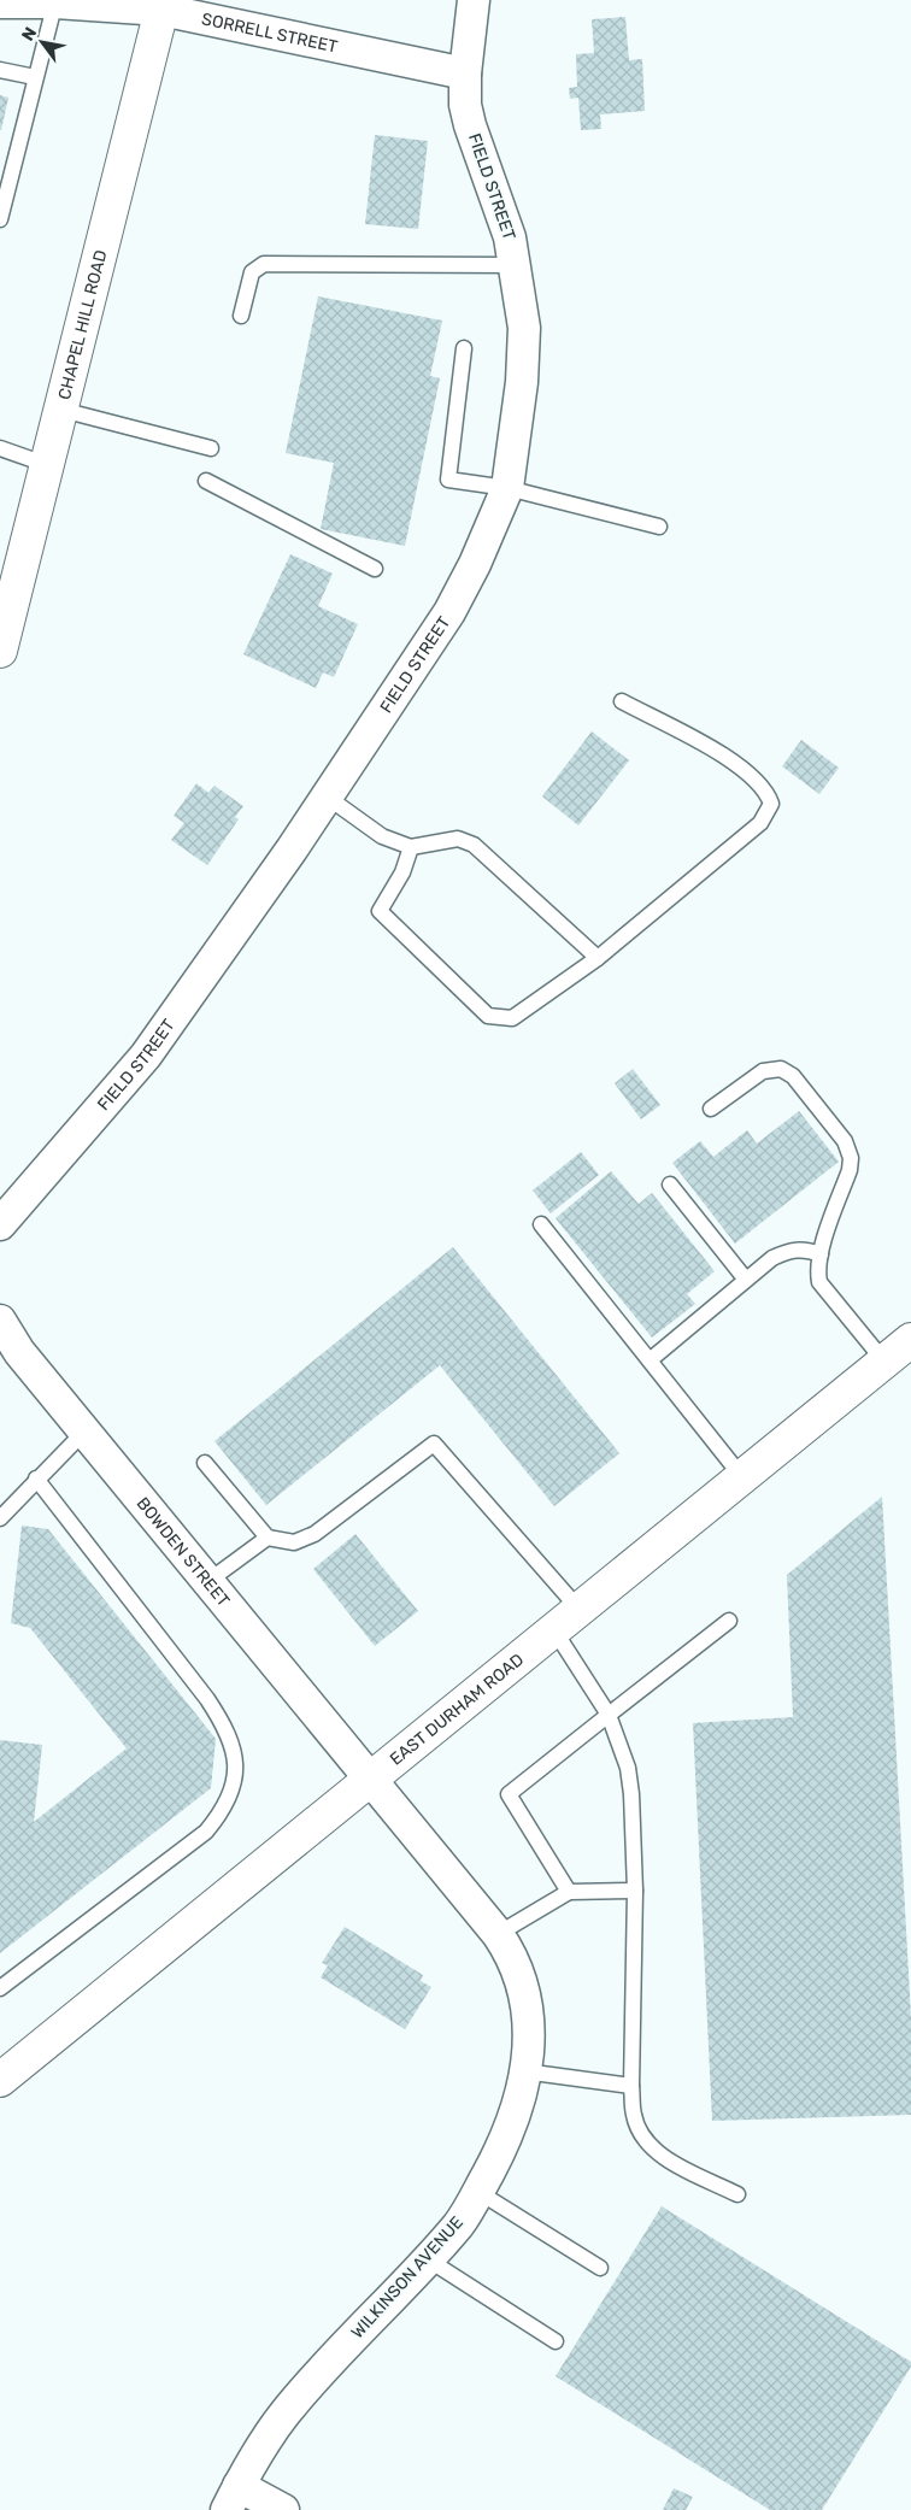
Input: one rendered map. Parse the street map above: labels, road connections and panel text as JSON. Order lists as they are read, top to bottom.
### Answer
{
  "streets": {
    "street": [
      "SORRELL STREET",
      "FIELD STREET",
      "CHAPEL HILL ROAD",
      "BOWDEN STREET",
      "EAST DURHAM ROAD",
      "WILKINSON AVENUE"
    ]
  },
  "crossings": [
    ["SORRELL STREET", "FIELD STREET"],
    ["SORRELL STREET", "CHAPEL HILL ROAD"],
    ["BOWDEN STREET", "EAST DURHAM ROAD"],
    ["BOWDEN STREET", "WILKINSON AVENUE"],
    ["EAST DURHAM ROAD", "WILKINSON AVENUE"]
  ],
  "north": "top left"
}
